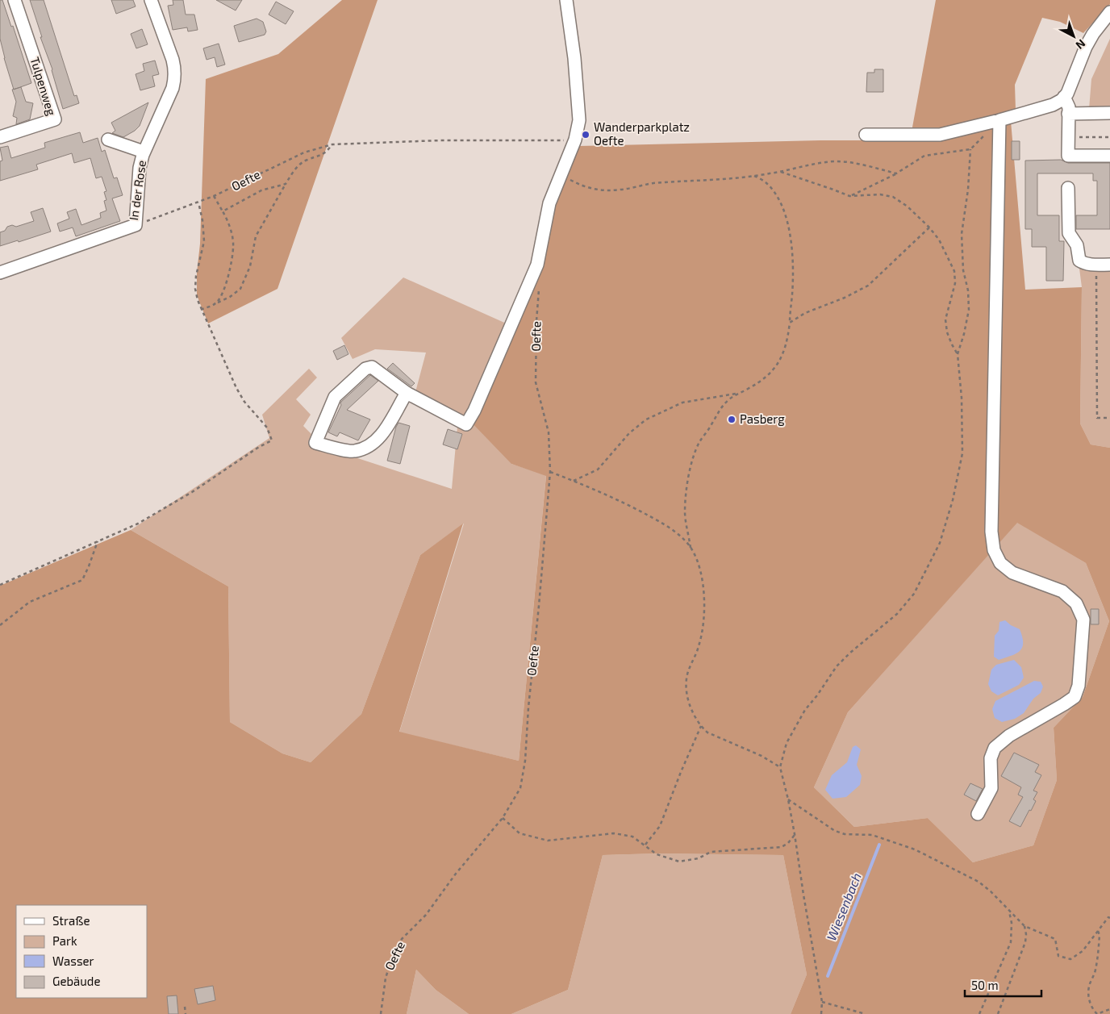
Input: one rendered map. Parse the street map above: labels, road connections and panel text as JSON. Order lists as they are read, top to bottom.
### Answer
{
  "streets": {
    "street": ["Tulpenweg", "Oefte", "In der Rose"]
  },
  "crossings": [
    ["Oefte", "In der Rose"]
  ],
  "water": ["Wiesenbach"],
  "places": ["Wanderparkplatz Oefte", "Pasberg"],
  "legend": [
    "Straße",
    "Park",
    "Wasser",
    "Gebäude"
  ],
  "scale_bar": "50 m",
  "north": "bottom right"
}
